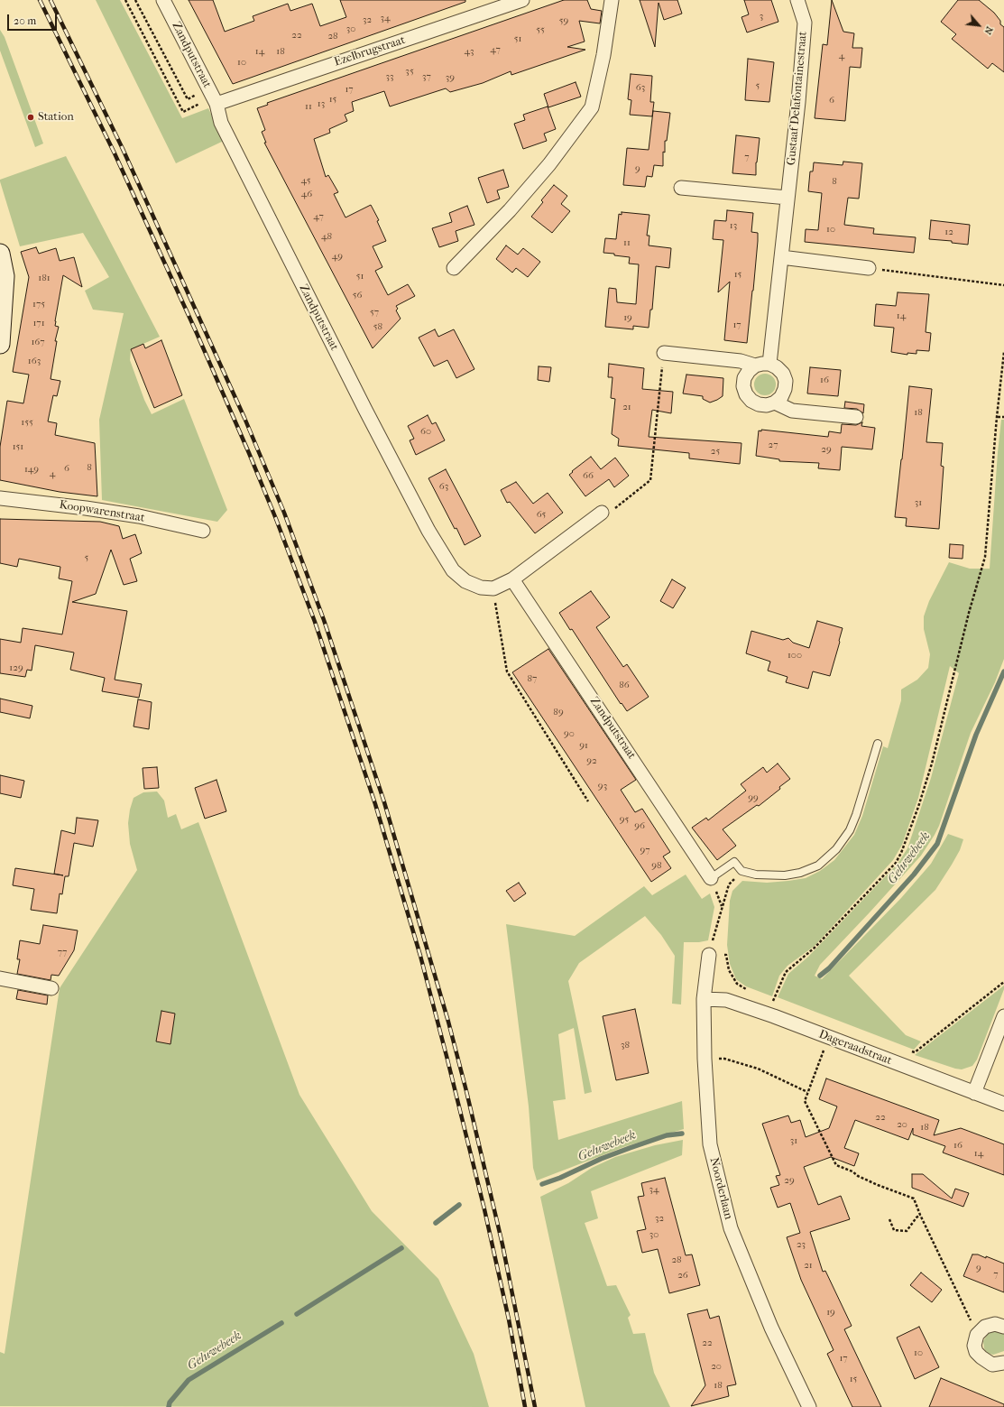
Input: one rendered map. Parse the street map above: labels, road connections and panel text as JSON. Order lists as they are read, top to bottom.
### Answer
{
  "streets": {
    "street": [
      "Ezelbrugstraat",
      "Zandputstraat",
      "Gustaaf Delafontainestraat",
      "Koopwarenstraat",
      "Dageraadstraat",
      "Noorderlaan"
    ]
  },
  "crossings": [
    ["Ezelbrugstraat", "Zandputstraat"],
    ["Dageraadstraat", "Noorderlaan"]
  ],
  "water": ["Geluwebeek"],
  "places": ["Station"],
  "house_numbers": [
    "3",
    "34",
    "32",
    "59",
    "30",
    "55",
    "22",
    "28",
    "51",
    "47",
    "14",
    "18",
    "43",
    "4",
    "10",
    "35",
    "33",
    "37",
    "39",
    "5",
    "63",
    "17",
    "15",
    "6",
    "13",
    "11",
    "7",
    "9",
    "45",
    "8",
    "46",
    "47",
    "13",
    "10",
    "12",
    "48",
    "11",
    "49",
    "15",
    "51",
    "181",
    "56",
    "175",
    "57",
    "14",
    "19",
    "171",
    "17",
    "58",
    "167",
    "163",
    "16",
    "21",
    "18",
    "155",
    "60",
    "27",
    "151",
    "29",
    "25",
    "8",
    "6",
    "149",
    "4",
    "66",
    "63",
    "31",
    "65",
    "5",
    "100",
    "129",
    "87",
    "86",
    "89",
    "90",
    "91",
    "92",
    "93",
    "99",
    "95",
    "96",
    "97",
    "98",
    "77",
    "38",
    "22",
    "20",
    "18",
    "31",
    "16",
    "14",
    "29",
    "34",
    "32",
    "30",
    "23",
    "28",
    "21",
    "9",
    "7",
    "26",
    "19",
    "22",
    "10",
    "17",
    "20",
    "15",
    "18"
  ],
  "scale_bar": "20 m",
  "north": "bottom right"
}
